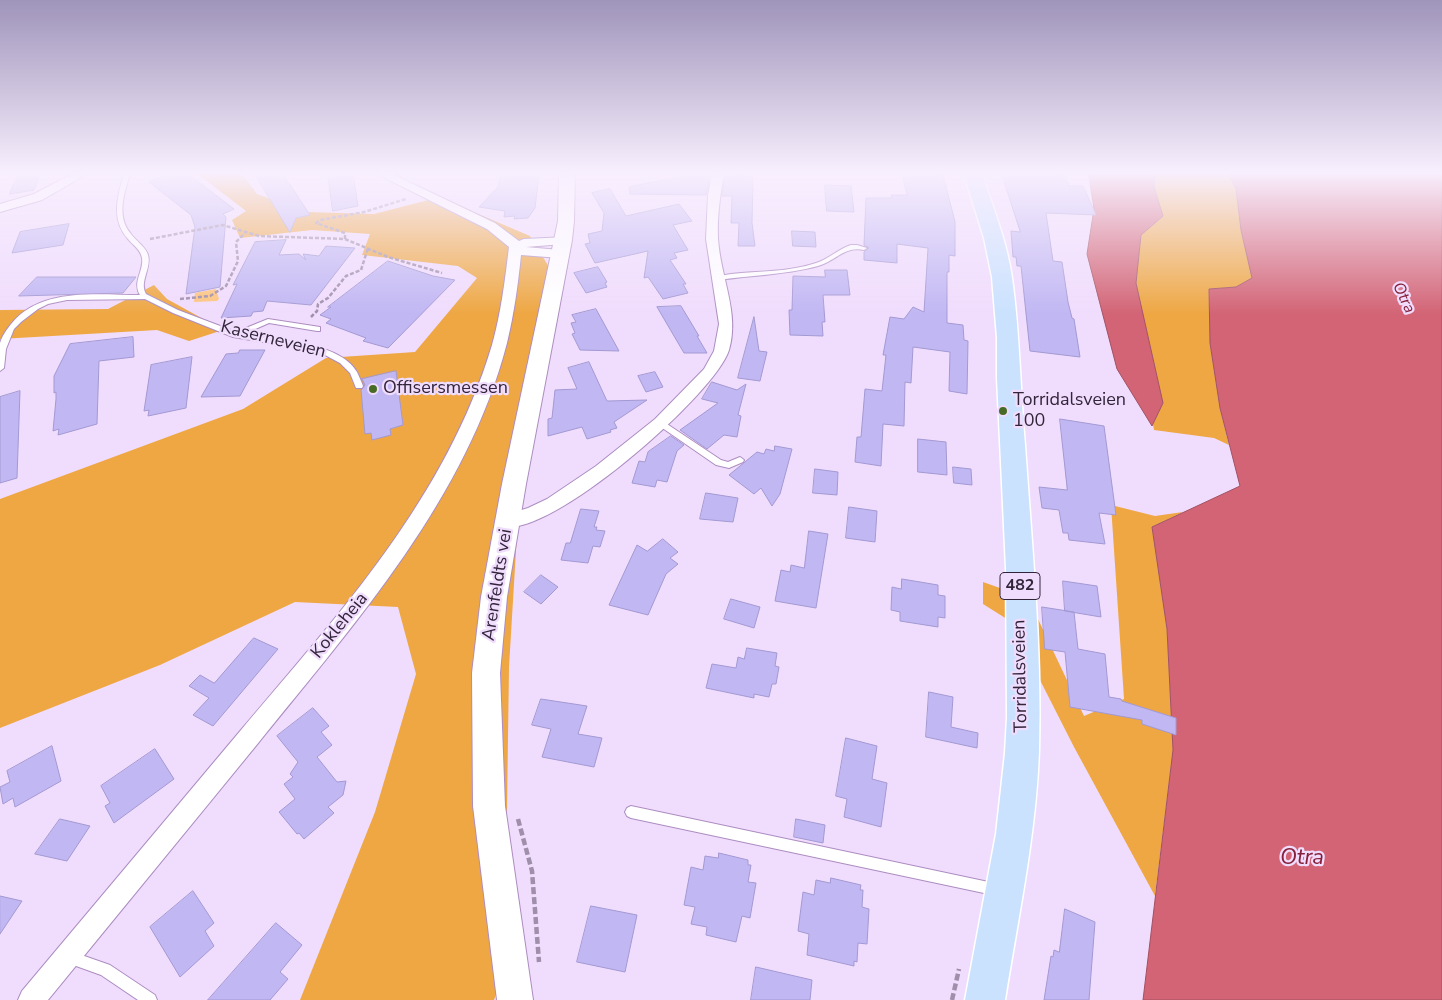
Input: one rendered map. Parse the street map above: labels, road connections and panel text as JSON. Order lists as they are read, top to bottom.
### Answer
{
  "streets": {
    "main road": ["482", "Torridalsveien"],
    "street": ["Arenfeldts vei", "Kokleheia"],
    "lane": ["Kaserneveien"]
  },
  "water": ["Otra"],
  "places": ["Offisersmessen", "Torridalsveien 100"]
}
